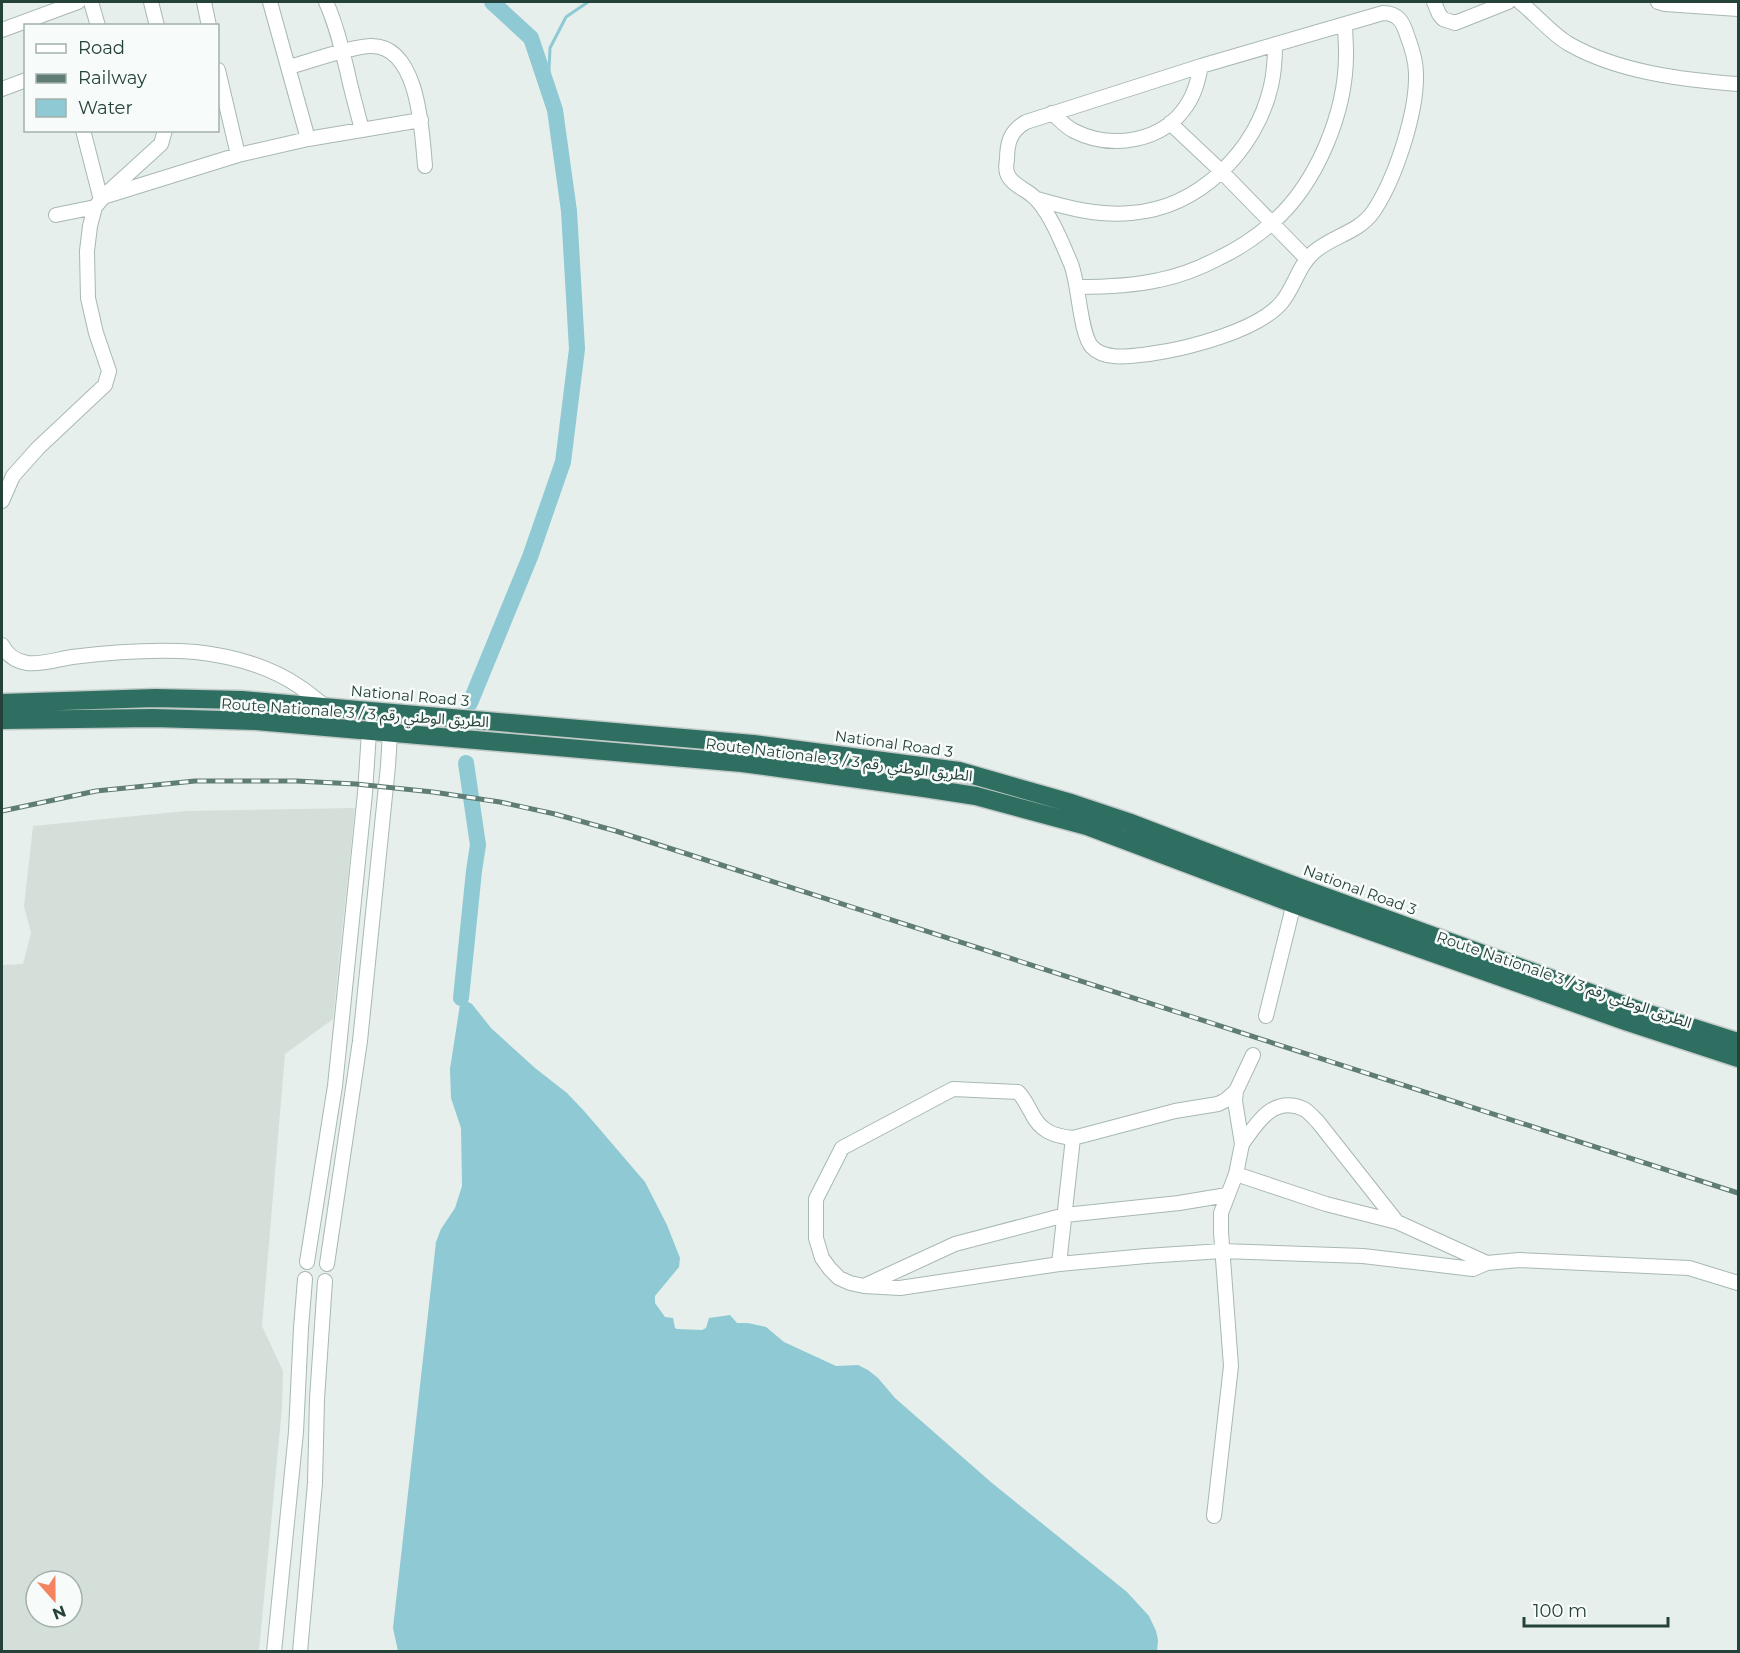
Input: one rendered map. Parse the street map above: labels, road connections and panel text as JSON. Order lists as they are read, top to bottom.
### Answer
{
  "streets": {
    "highway": ["National Road 3", "Route Nationale 3 / الطريق الوطني رقم 3"]
  },
  "crossings": [
    ["National Road 3", "Route Nationale 3 / الطريق الوطني رقم 3"]
  ],
  "legend": ["Road", "Railway", "Water"],
  "scale_bar": "100 m",
  "north": "bottom"
}
